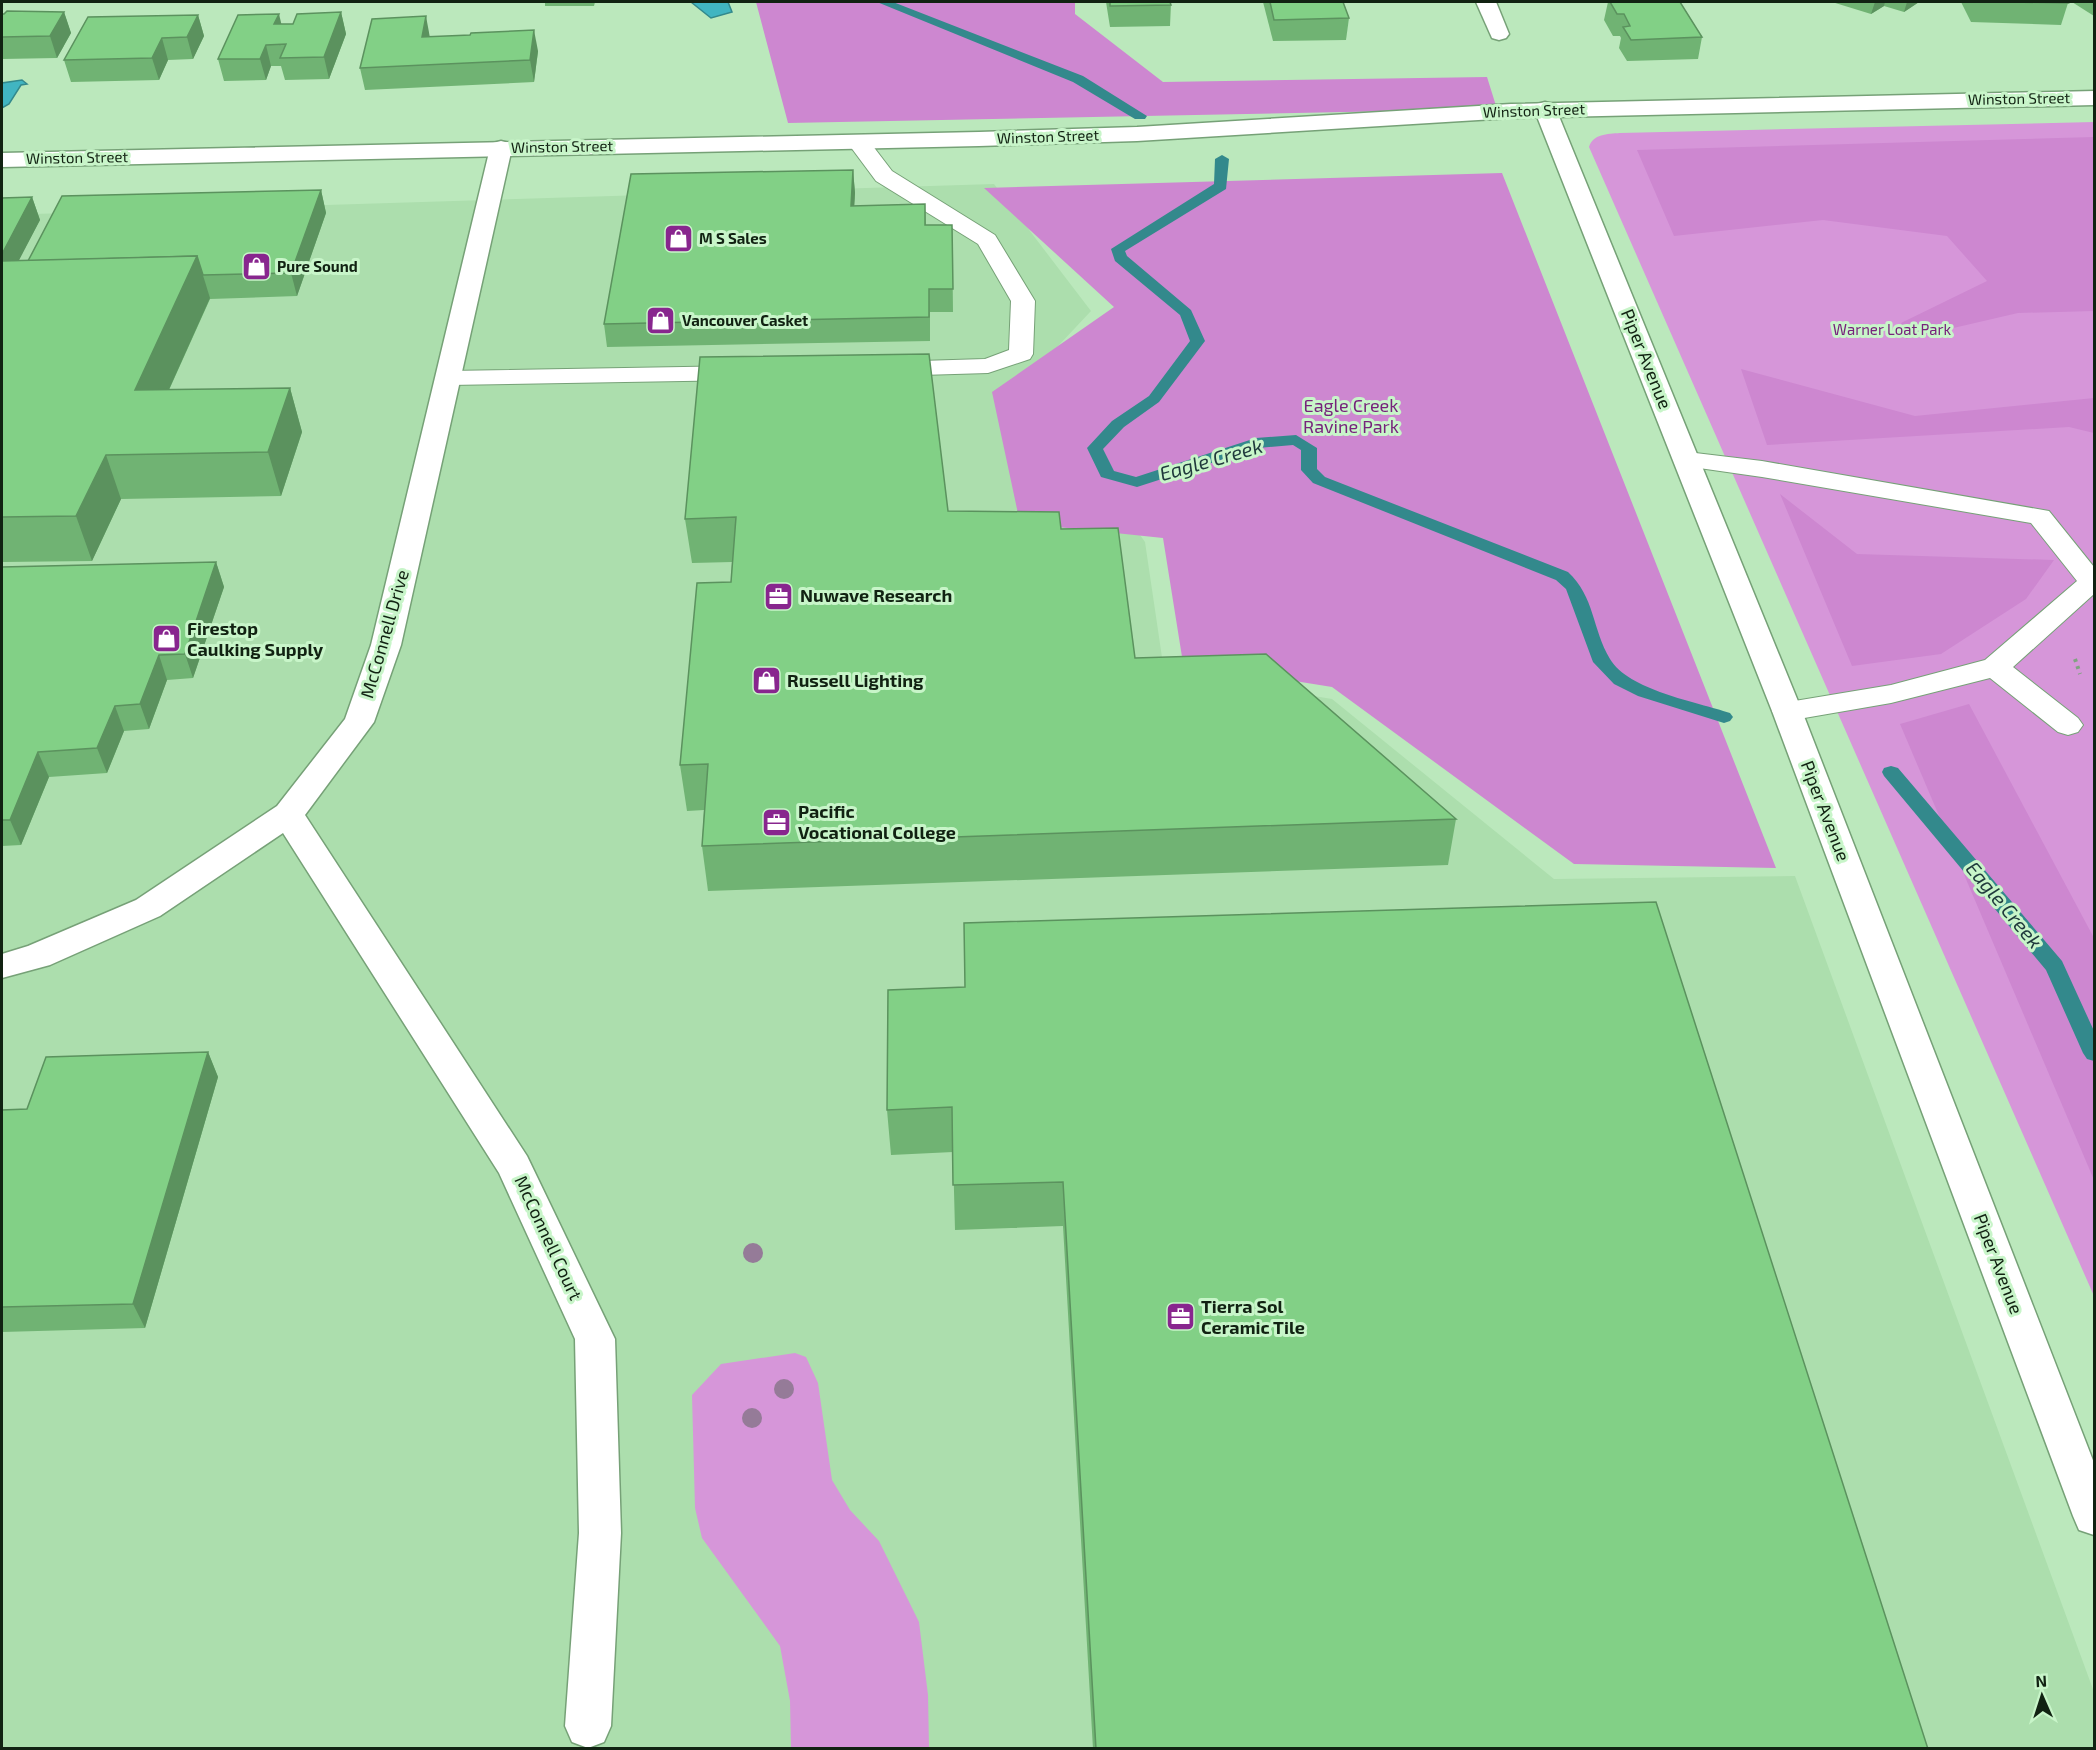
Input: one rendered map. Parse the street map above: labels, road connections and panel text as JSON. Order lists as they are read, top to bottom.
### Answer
{
  "streets": {
    "street": [
      "Winston Street",
      "Piper Avenue",
      "McConnell Drive",
      "McConnell Court"
    ]
  },
  "crossings": [
    ["Winston Street", "Piper Avenue"],
    ["Winston Street", "McConnell Drive"],
    ["McConnell Drive", "McConnell Court"]
  ],
  "water": ["Eagle Creek"],
  "parks": ["Warner Loat Park", "Eagle Creek Ravine Park"],
  "places": {
    "shop": [
      "M S Sales",
      "Pure Sound",
      "Vancouver Casket",
      "Firestop Caulking Supply",
      "Russell Lighting"
    ],
    "office": ["Nuwave Research", "Pacific Vocational College", "Tierra Sol Ceramic Tile"]
  },
  "north": "top"
}
